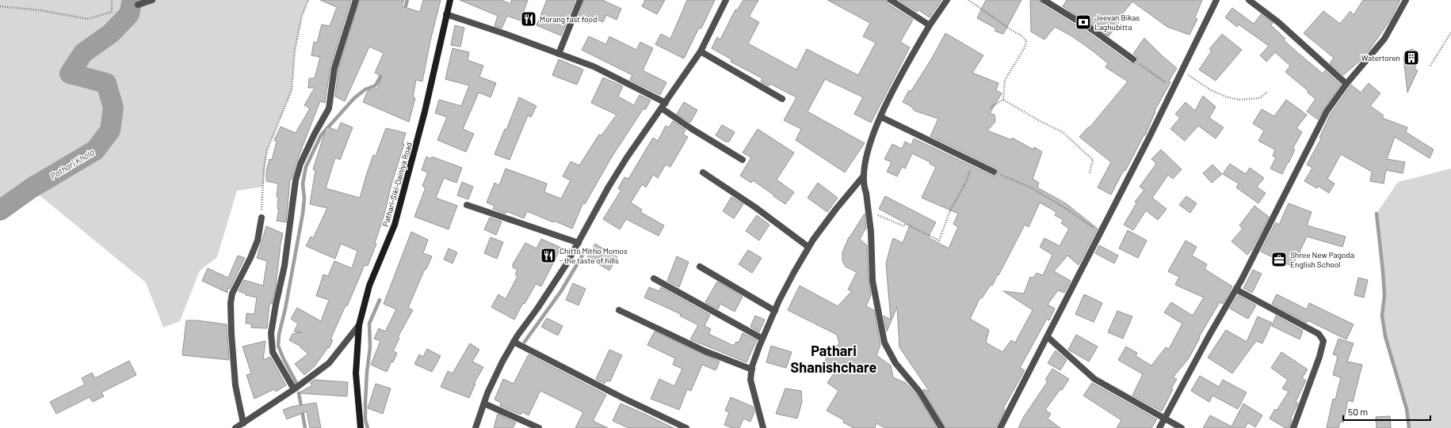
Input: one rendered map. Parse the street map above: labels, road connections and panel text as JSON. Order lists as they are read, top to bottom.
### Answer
{
  "streets": {
    "main road": ["Pathari-Siki-Dainiya Road"]
  },
  "districts": ["Pathari Shanishchare"],
  "water": ["Pathari Khola"],
  "places": {
    "restaurant": ["Morang fast food", "Chitto Mitho Momos - the taste of hills"],
    "bank": ["Jeevan Bikas Laghubitta"],
    "building": ["Watertoren"],
    "office": ["Shree New Pagoda English School"]
  },
  "scale_bar": "50 m"
}
